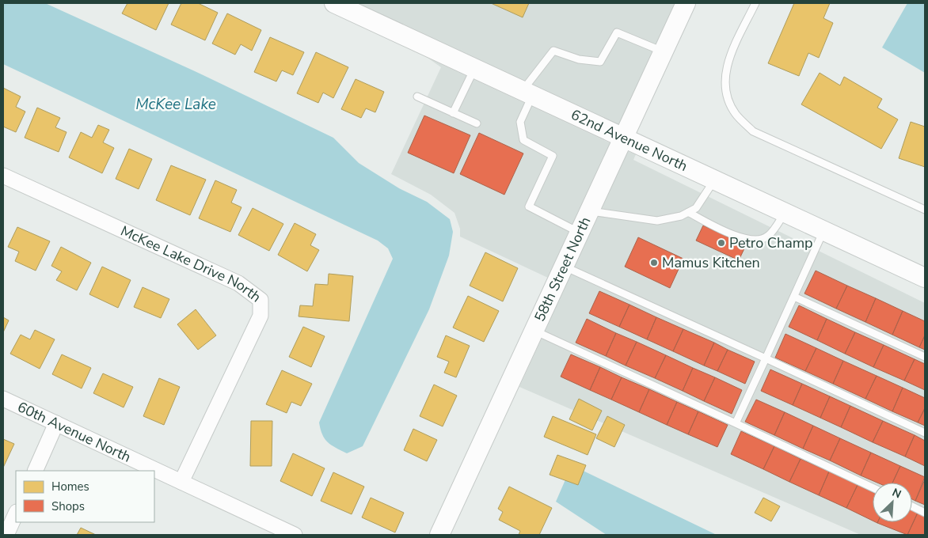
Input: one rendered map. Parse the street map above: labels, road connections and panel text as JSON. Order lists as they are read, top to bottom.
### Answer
{
  "streets": {
    "street": [
      "62nd Avenue North",
      "McKee Lake Drive North",
      "58th Street North",
      "60th Avenue North"
    ]
  },
  "crossings": [
    ["62nd Avenue North", "58th Street North"],
    ["McKee Lake Drive North", "60th Avenue North"]
  ],
  "water": ["McKee Lake"],
  "places": ["Petro Champ", "Mamus Kitchen"],
  "legend": ["Homes", "Shops"],
  "north": "top right"
}
